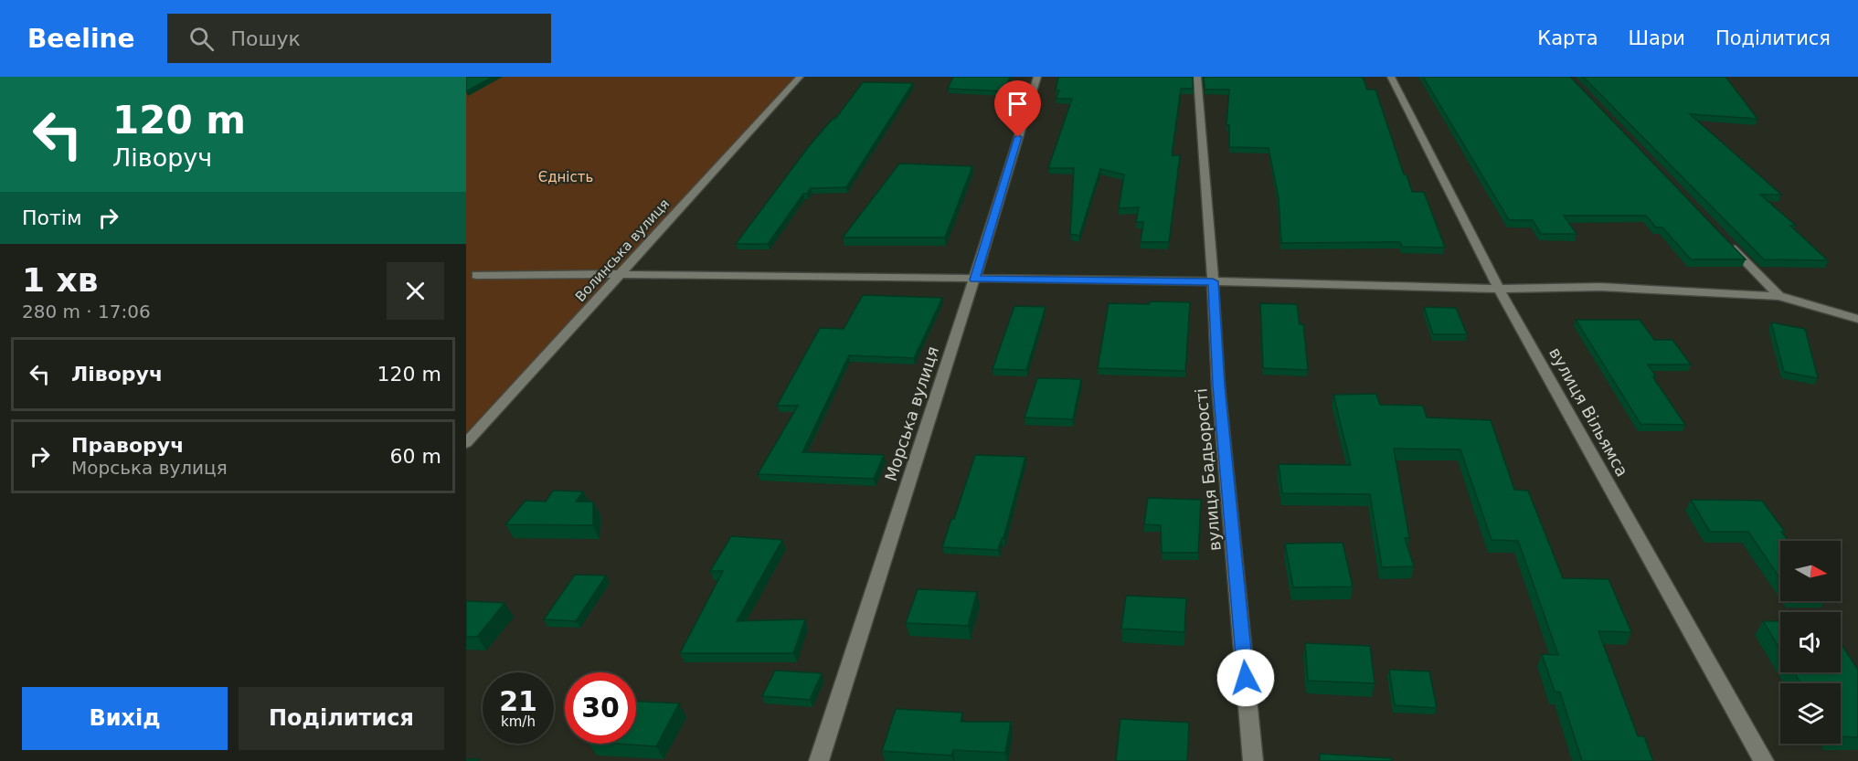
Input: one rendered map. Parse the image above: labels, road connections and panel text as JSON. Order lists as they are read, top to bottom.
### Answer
{
  "streets": {
    "street": [
      "Волинська вулиця",
      "вулиця Вільямса",
      "Морська вулиця",
      "вулиця Бадьорості"
    ]
  },
  "parks": ["Єдність"],
  "north": "right",
  "page": {
    "header": "Beeline",
    "search": "Пошук",
    "nav": ["Карта", "Шари", "Поділитися"],
    "turn": ["120 m", "Ліворуч"],
    "then": "Потім",
    "heading": ["1 хв", "280 m · 17:06"],
    "list": [
      {
        "name": "Ліворуч",
        "value": "120 m"
      },
      {
        "name": "Праворуч",
        "note": "Морська вулиця",
        "value": "60 m"
      }
    ],
    "speed": "21 km/h",
    "limit": "30",
    "buttons": ["Вихід", "Поділитися"]
  }
}
